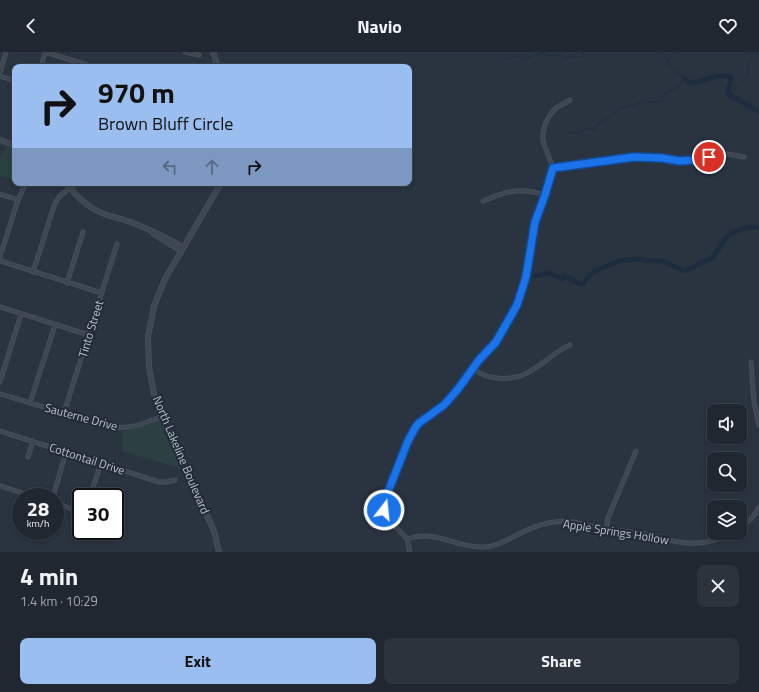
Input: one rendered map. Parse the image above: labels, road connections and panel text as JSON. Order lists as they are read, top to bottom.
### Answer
{
  "streets": {
    "street": [
      "Tinto Street",
      "Sauterne Drive",
      "North Lakeline Boulevard",
      "Cottontail Drive",
      "Apple Springs Hollow"
    ]
  },
  "crossings": [
    ["Tinto Street", "Sauterne Drive"],
    ["Sauterne Drive", "North Lakeline Boulevard"]
  ],
  "page": {
    "header": "Navio",
    "turn": ["970 m", "Brown Bluff Circle"],
    "speed": "28 km/h",
    "limit": "30",
    "heading": ["4 min", "1.4 km · 10:29"],
    "buttons": ["Exit", "Share"]
  }
}
